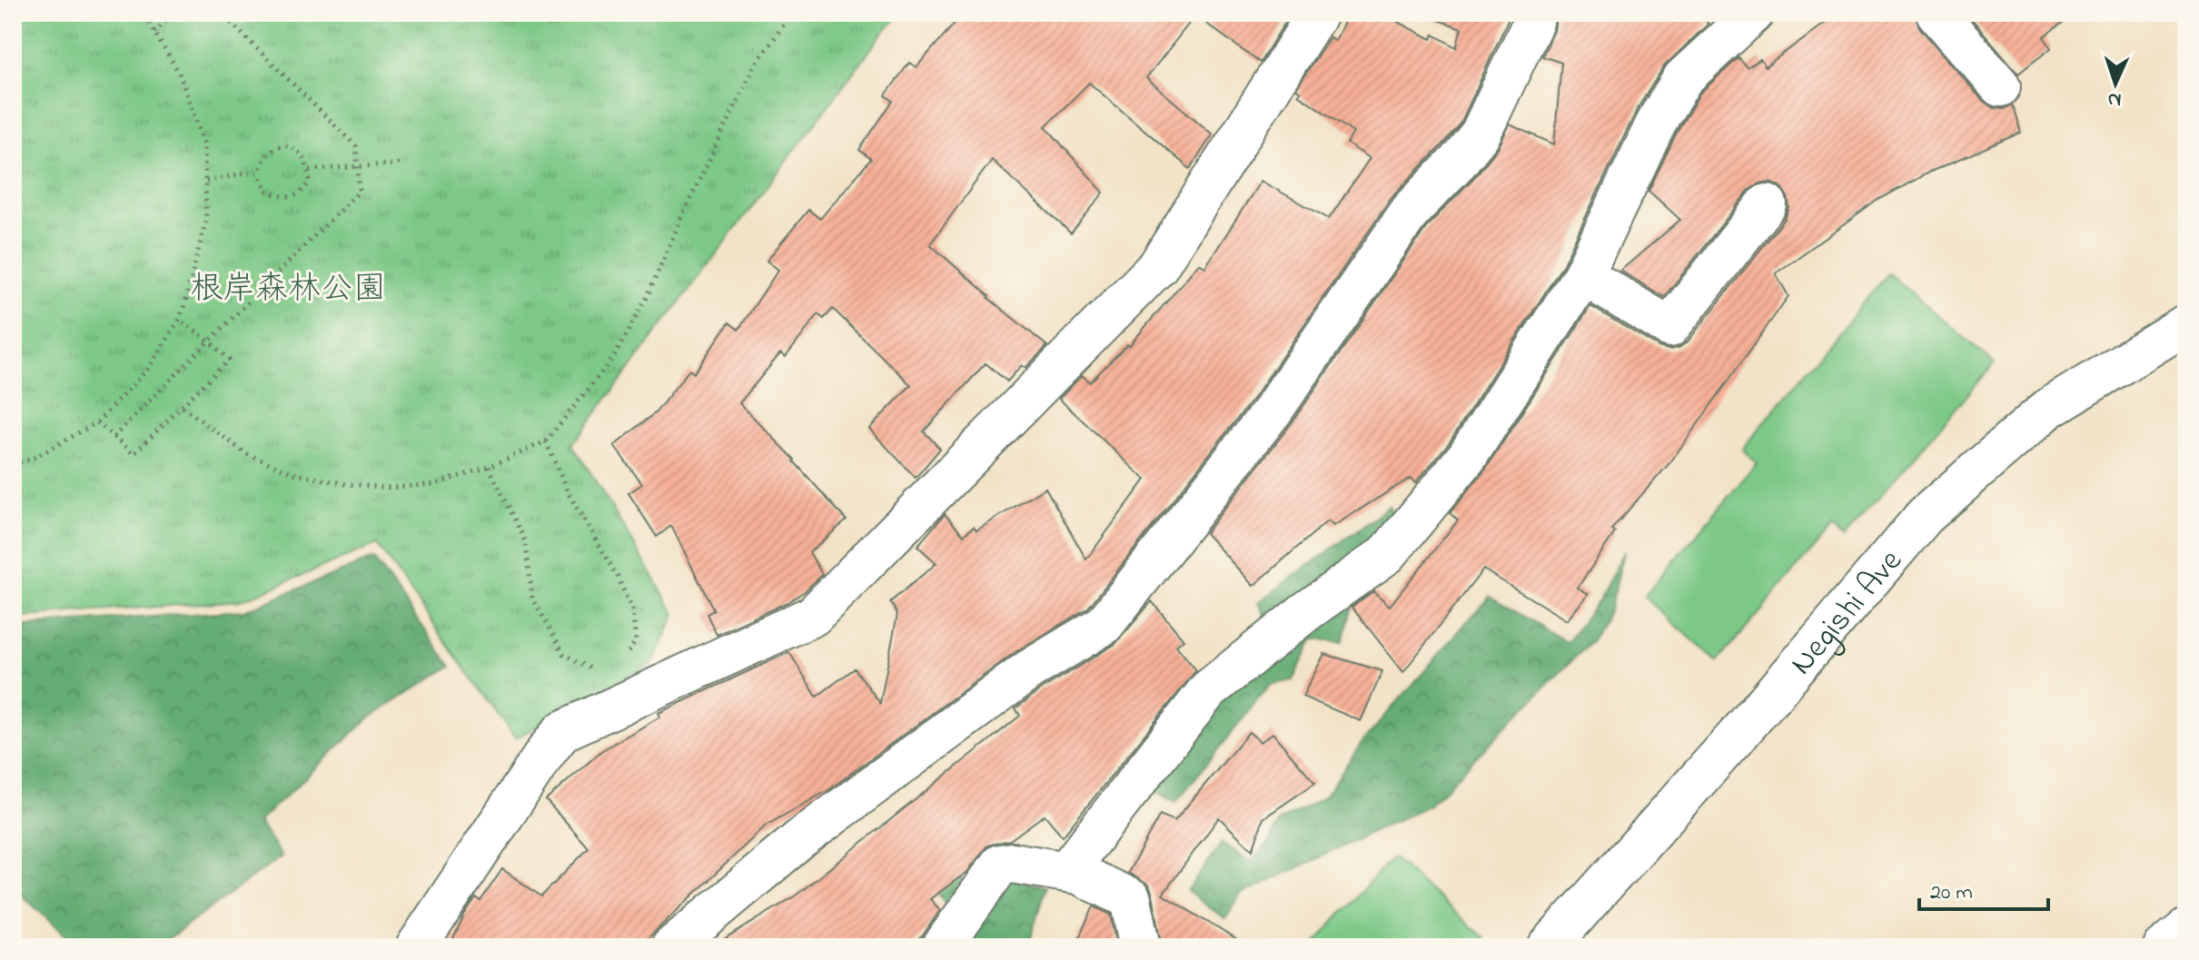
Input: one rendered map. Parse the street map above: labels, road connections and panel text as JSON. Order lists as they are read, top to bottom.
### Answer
{
  "streets": {
    "street": ["Negishi Ave"]
  },
  "parks": ["根岸森林公園"],
  "scale_bar": "20 m",
  "north": "bottom"
}
